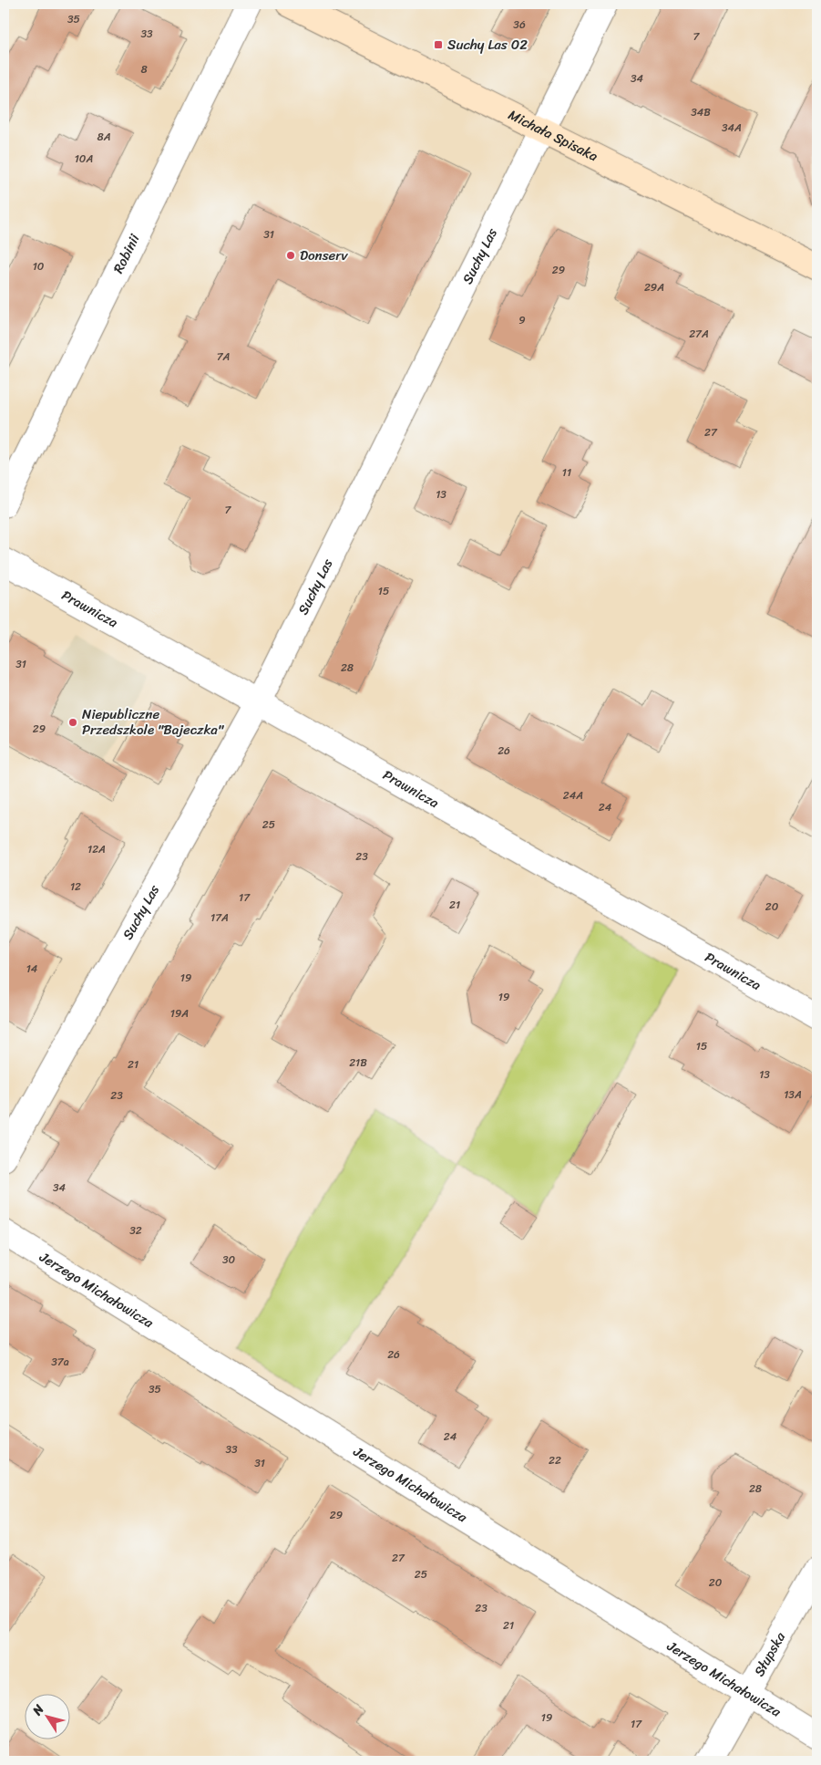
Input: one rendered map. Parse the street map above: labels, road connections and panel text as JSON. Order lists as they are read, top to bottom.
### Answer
{
  "streets": {
    "street": [
      "Michała Spisaka",
      "Robinii",
      "Suchy Las",
      "Prawnicza",
      "Jerzego Michałowicza",
      "Słupska"
    ]
  },
  "crossings": [
    ["Michała Spisaka", "Suchy Las"],
    ["Suchy Las", "Prawnicza"],
    ["Jerzego Michałowicza", "Słupska"]
  ],
  "places": {
    "transit": ["Suchy Las 02"],
    "other": ["Donserv", "Niepubliczne Przedszkole \"Bajeczka\""]
  },
  "house_numbers": [
    "35",
    "36",
    "33",
    "7",
    "8",
    "34",
    "34B",
    "34A",
    "8A",
    "10A",
    "31",
    "10",
    "29",
    "29A",
    "9",
    "27A",
    "7A",
    "27",
    "11",
    "13",
    "7",
    "15",
    "31",
    "28",
    "29",
    "26",
    "24A",
    "24",
    "25",
    "12A",
    "23",
    "12",
    "17",
    "21",
    "20",
    "17A",
    "14",
    "19",
    "19",
    "19A",
    "15",
    "21B",
    "21",
    "13",
    "13A",
    "23",
    "34",
    "32",
    "30",
    "26",
    "37a",
    "35",
    "24",
    "33",
    "22",
    "31",
    "28",
    "29",
    "27",
    "25",
    "20",
    "23",
    "21",
    "19",
    "17"
  ],
  "north": "top left"
}
